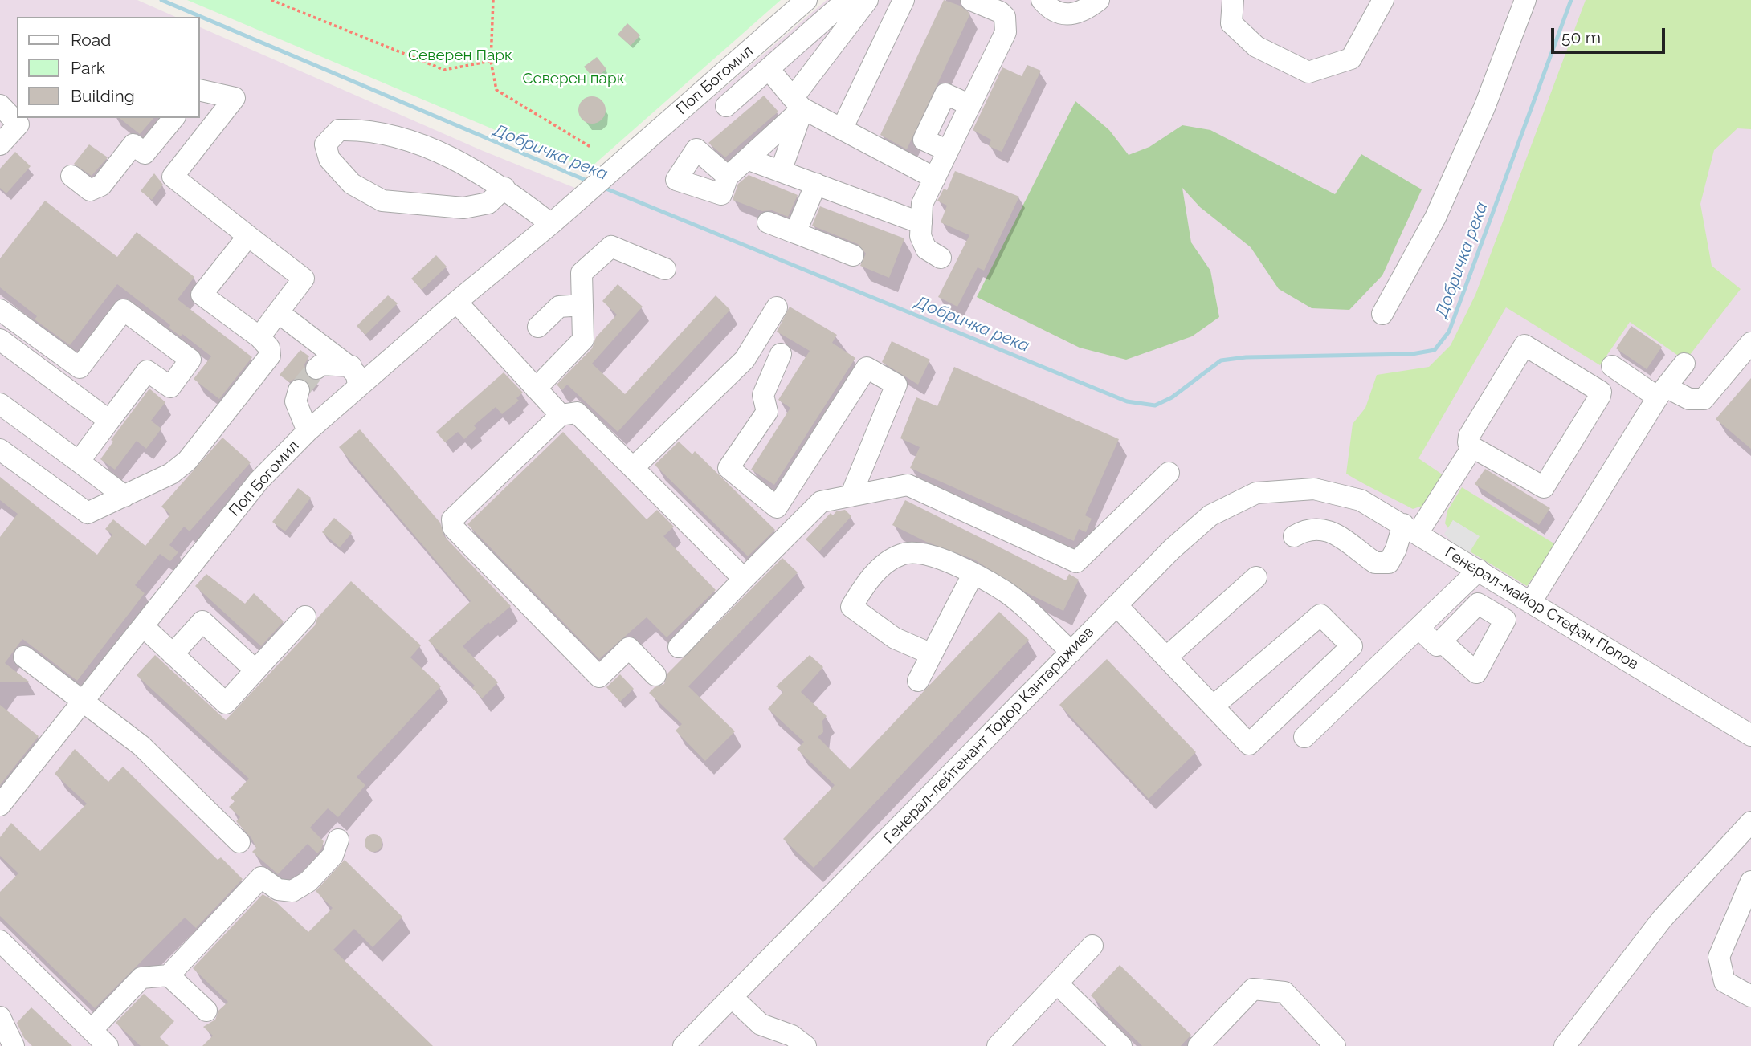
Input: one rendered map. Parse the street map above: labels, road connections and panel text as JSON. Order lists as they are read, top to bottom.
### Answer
{
  "streets": {
    "street": ["Поп Богомил", "Генерал-майор Стефан Попов", "Генерал-лейтенант Тодор Кантарджиев"]
  },
  "crossings": [
    ["Генерал-майор Стефан Попов", "Генерал-лейтенант Тодор Кантарджиев"]
  ],
  "water": ["Добричка река"],
  "parks": ["Северен Парк", "Северен парк"],
  "legend": ["Road", "Park", "Building"],
  "scale_bar": "50 m"
}
